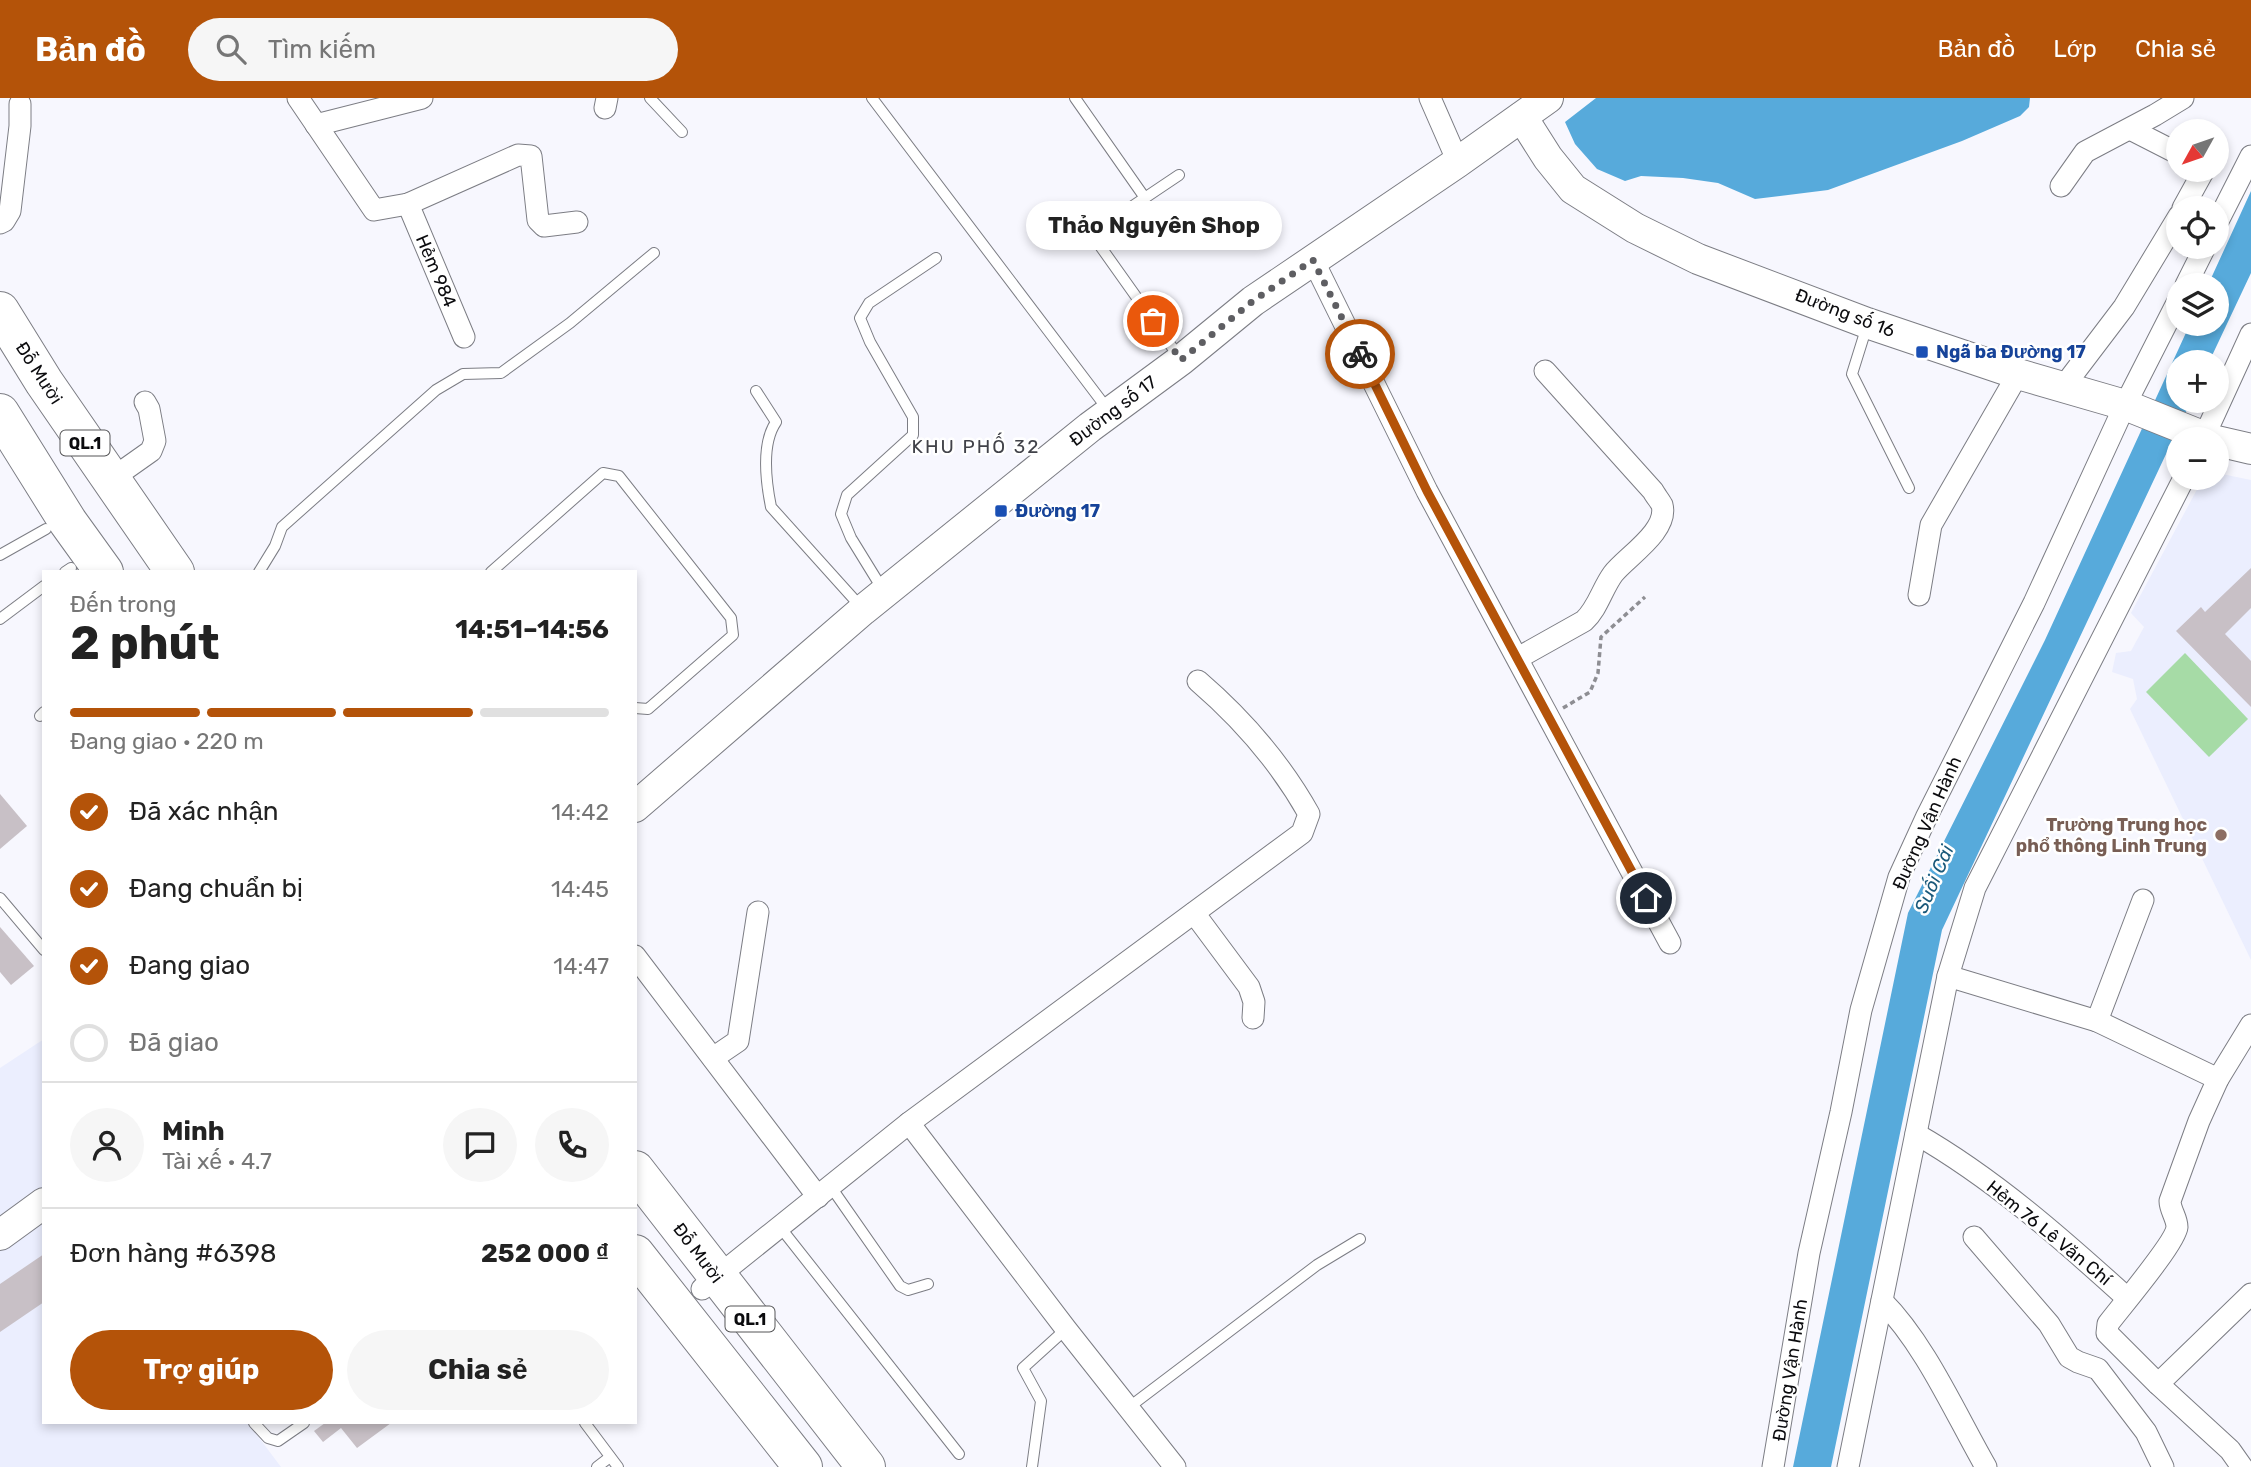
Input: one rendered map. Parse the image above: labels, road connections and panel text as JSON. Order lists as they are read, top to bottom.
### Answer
{
  "streets": {
    "highway": ["Đỗ Mười", "QL.1"],
    "street": [
      "Hẻm 984",
      "Đường số 16",
      "Đường số 17",
      "Đường Vận Hành",
      "Hẻm 76 Lê Văn Chí"
    ]
  },
  "crossings": [
    ["Đường số 16", "Đường số 17"],
    ["Đường số 16", "Đường Vận Hành"]
  ],
  "districts": ["KHU PHỐ 32"],
  "water": ["Suối Cái"],
  "places": {
    "other": ["Thảo Nguyên Shop", "Trường Trung học phổ thông Linh Trung"],
    "transit": ["Ngã ba Đường 17", "Đường 17"]
  },
  "north": "bottom left",
  "page": {
    "header": "Bản đồ",
    "search": "Tìm kiếm",
    "nav": ["Bản đồ", "Lớp", "Chia sẻ"],
    "map_buttons": ["+", "−"],
    "bubble": "Thảo Nguyên Shop",
    "heading": ["2 phút", "Đến trong", "14:51–14:56"],
    "panel": [
      "Minh",
      "Tài xế · 4.7",
      "Đơn hàng #6398",
      "252 000 ₫"
    ],
    "bar": "Đang giao · 220 m",
    "list": [
      ["Đã xác nhận", "14:42"],
      ["Đang chuẩn bị", "14:45"],
      ["Đang giao", "14:47"],
      "Đã giao"
    ],
    "buttons": ["Trợ giúp", "Chia sẻ"]
  }
}
